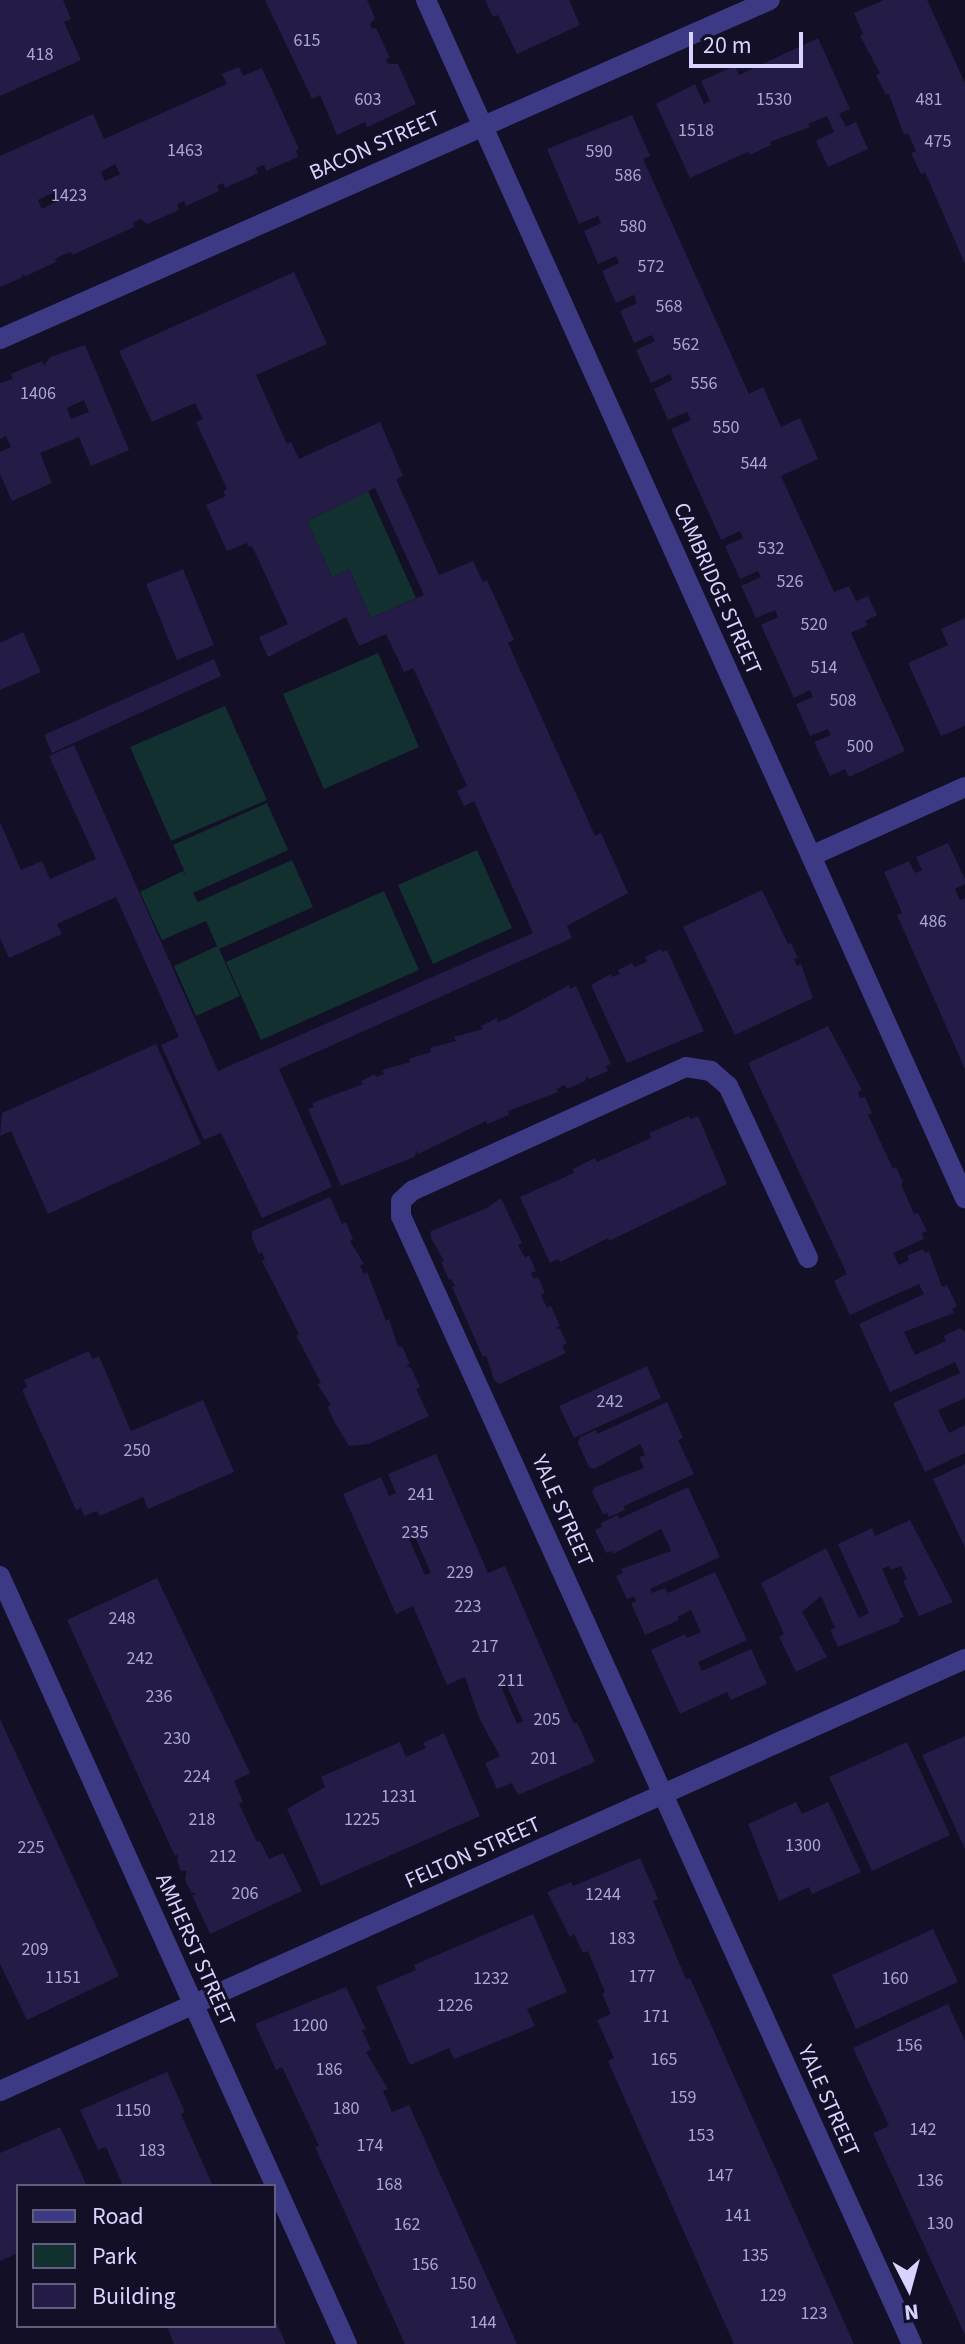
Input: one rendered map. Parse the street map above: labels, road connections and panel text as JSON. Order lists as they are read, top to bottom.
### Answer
{
  "streets": {
    "street": [
      "BACON STREET",
      "CAMBRIDGE STREET",
      "YALE STREET",
      "FELTON STREET",
      "AMHERST STREET"
    ]
  },
  "crossings": [
    ["BACON STREET", "CAMBRIDGE STREET"],
    ["YALE STREET", "FELTON STREET"],
    ["FELTON STREET", "AMHERST STREET"]
  ],
  "house_numbers": [
    "615",
    "418",
    "603",
    "1530",
    "481",
    "1518",
    "475",
    "1463",
    "590",
    "586",
    "1423",
    "580",
    "572",
    "568",
    "562",
    "556",
    "1406",
    "550",
    "544",
    "532",
    "526",
    "520",
    "514",
    "508",
    "500",
    "486",
    "242",
    "250",
    "241",
    "235",
    "229",
    "223",
    "248",
    "217",
    "242",
    "211",
    "236",
    "205",
    "230",
    "201",
    "224",
    "1231",
    "218",
    "1225",
    "1300",
    "225",
    "212",
    "206",
    "1244",
    "183",
    "209",
    "177",
    "1151",
    "1232",
    "160",
    "1226",
    "171",
    "1200",
    "156",
    "165",
    "186",
    "159",
    "180",
    "1150",
    "142",
    "153",
    "174",
    "183",
    "147",
    "136",
    "168",
    "141",
    "130",
    "162",
    "135",
    "156",
    "150",
    "129",
    "123",
    "144"
  ],
  "legend": ["Road", "Park", "Building"],
  "scale_bar": "20 m",
  "north": "bottom"
}
